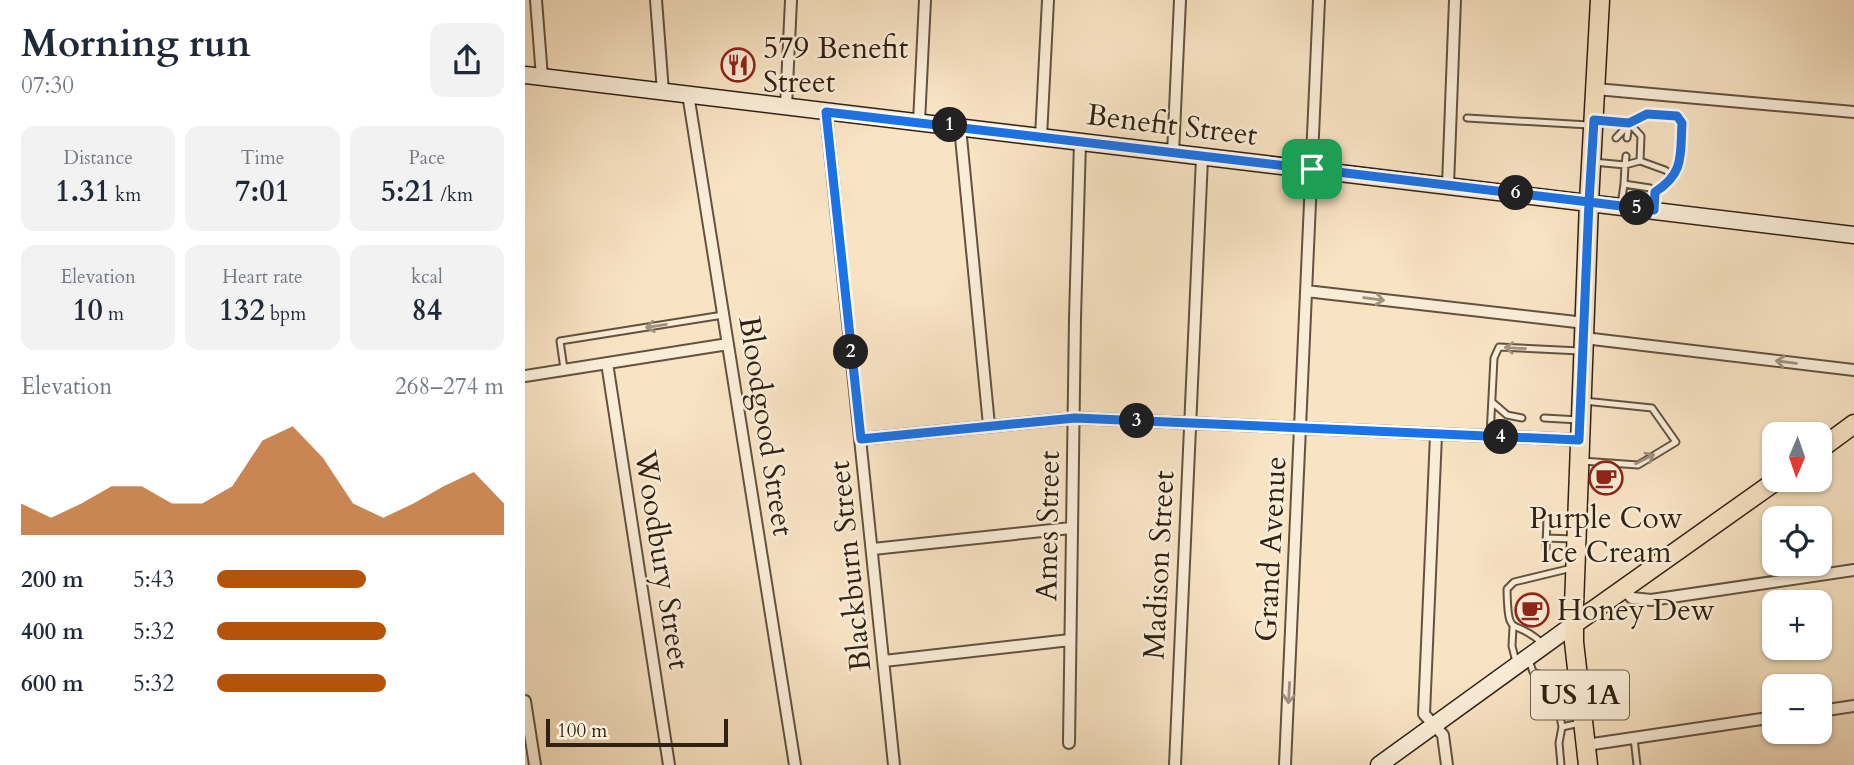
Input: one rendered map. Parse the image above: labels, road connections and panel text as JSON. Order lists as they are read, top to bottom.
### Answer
{
  "streets": {
    "main road": ["US 1A"],
    "street": [
      "Benefit Street",
      "Bloodgood Street",
      "Ames Street",
      "Grand Avenue",
      "Woodbury Street",
      "Madison Street",
      "Blackburn Street"
    ]
  },
  "crossings": [
    ["Benefit Street", "Bloodgood Street"],
    ["Benefit Street", "Ames Street"],
    ["Benefit Street", "Grand Avenue"],
    ["Benefit Street", "Madison Street"],
    ["Benefit Street", "Blackburn Street"],
    ["Benefit Street", "US 1A"]
  ],
  "one_way": ["Grand Avenue"],
  "places": {
    "restaurant": ["579 Benefit Street"],
    "cafe": ["Purple Cow Ice Cream", "Honey Dew"]
  },
  "scale_bar": "100 m",
  "north": "bottom",
  "page": {
    "heading": ["Morning run", "07:30"],
    "pins": [
      "1",
      "6",
      "5",
      "2",
      "3",
      "4"
    ],
    "stats": [
      ["Distance", "1.31 km"],
      ["Time", "7:01"],
      ["Pace", "5:21 /km"],
      ["Elevation", "10 m"],
      ["Heart rate", "132 bpm"],
      ["kcal", "84"]
    ],
    "chart": ["Elevation", "268–274 m"],
    "map_buttons": ["+", "−"],
    "list": [
      {
        "name": "200 m",
        "note": "5:43"
      },
      {
        "name": "400 m",
        "note": "5:32"
      },
      {
        "name": "600 m",
        "note": "5:32"
      }
    ],
    "scale": "100 m"
  }
}
